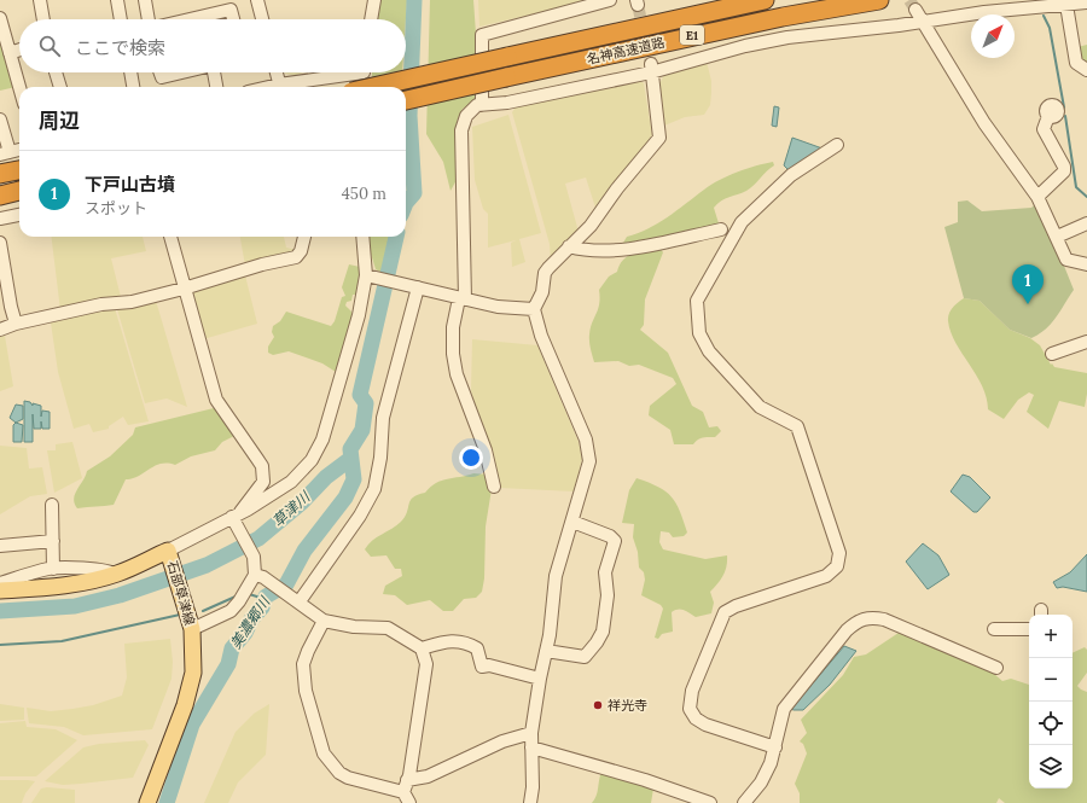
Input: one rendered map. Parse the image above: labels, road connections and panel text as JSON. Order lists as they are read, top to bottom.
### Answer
{
  "streets": {
    "highway": ["E1", "名神高速道路"],
    "main road": ["石部草津線"]
  },
  "water": ["草津川", "美濃郷川"],
  "places": ["祥光寺"],
  "north": "top right",
  "page": {
    "search": "ここで検索",
    "heading": "周辺",
    "list": [
      {
        "mark": "1",
        "name": "下戸山古墳",
        "note": "スポット",
        "value": "450 m"
      }
    ],
    "pins": "1",
    "map_buttons": ["+", "−"]
  }
}
